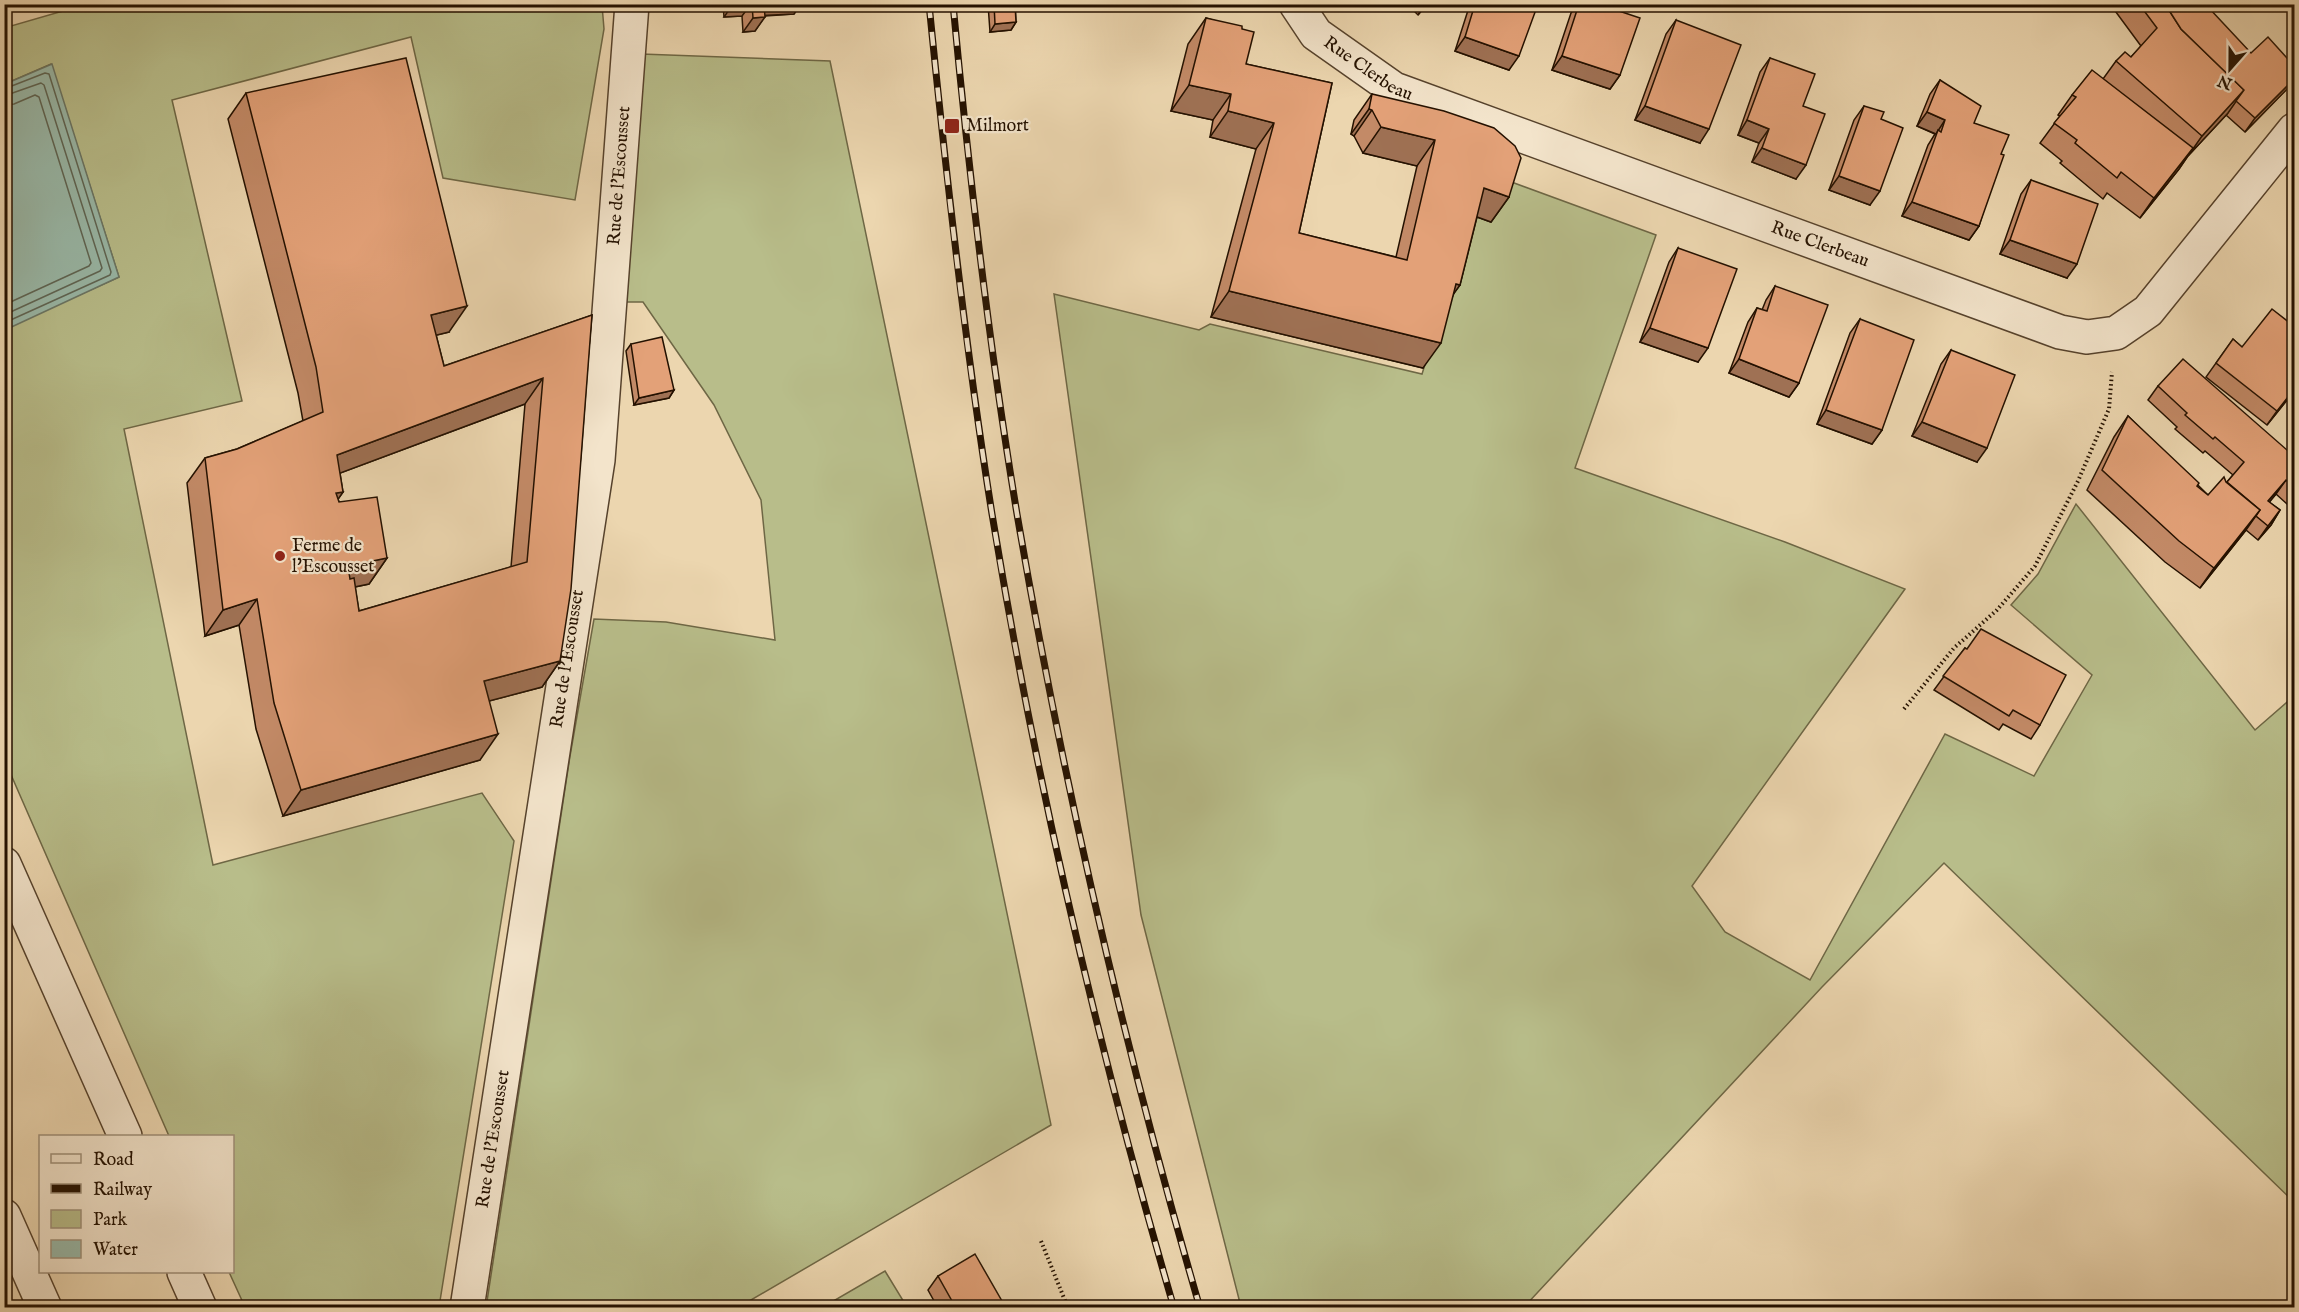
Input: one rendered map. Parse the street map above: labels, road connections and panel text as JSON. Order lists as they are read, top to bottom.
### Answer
{
  "streets": {
    "street": ["Rue Clerbeau", "Rue de l'Escousset"]
  },
  "places": {
    "transit": ["Milmort"],
    "other": ["Ferme de l'Escousset"]
  },
  "legend": [
    "Road",
    "Railway",
    "Park",
    "Water"
  ],
  "north": "bottom"
}
